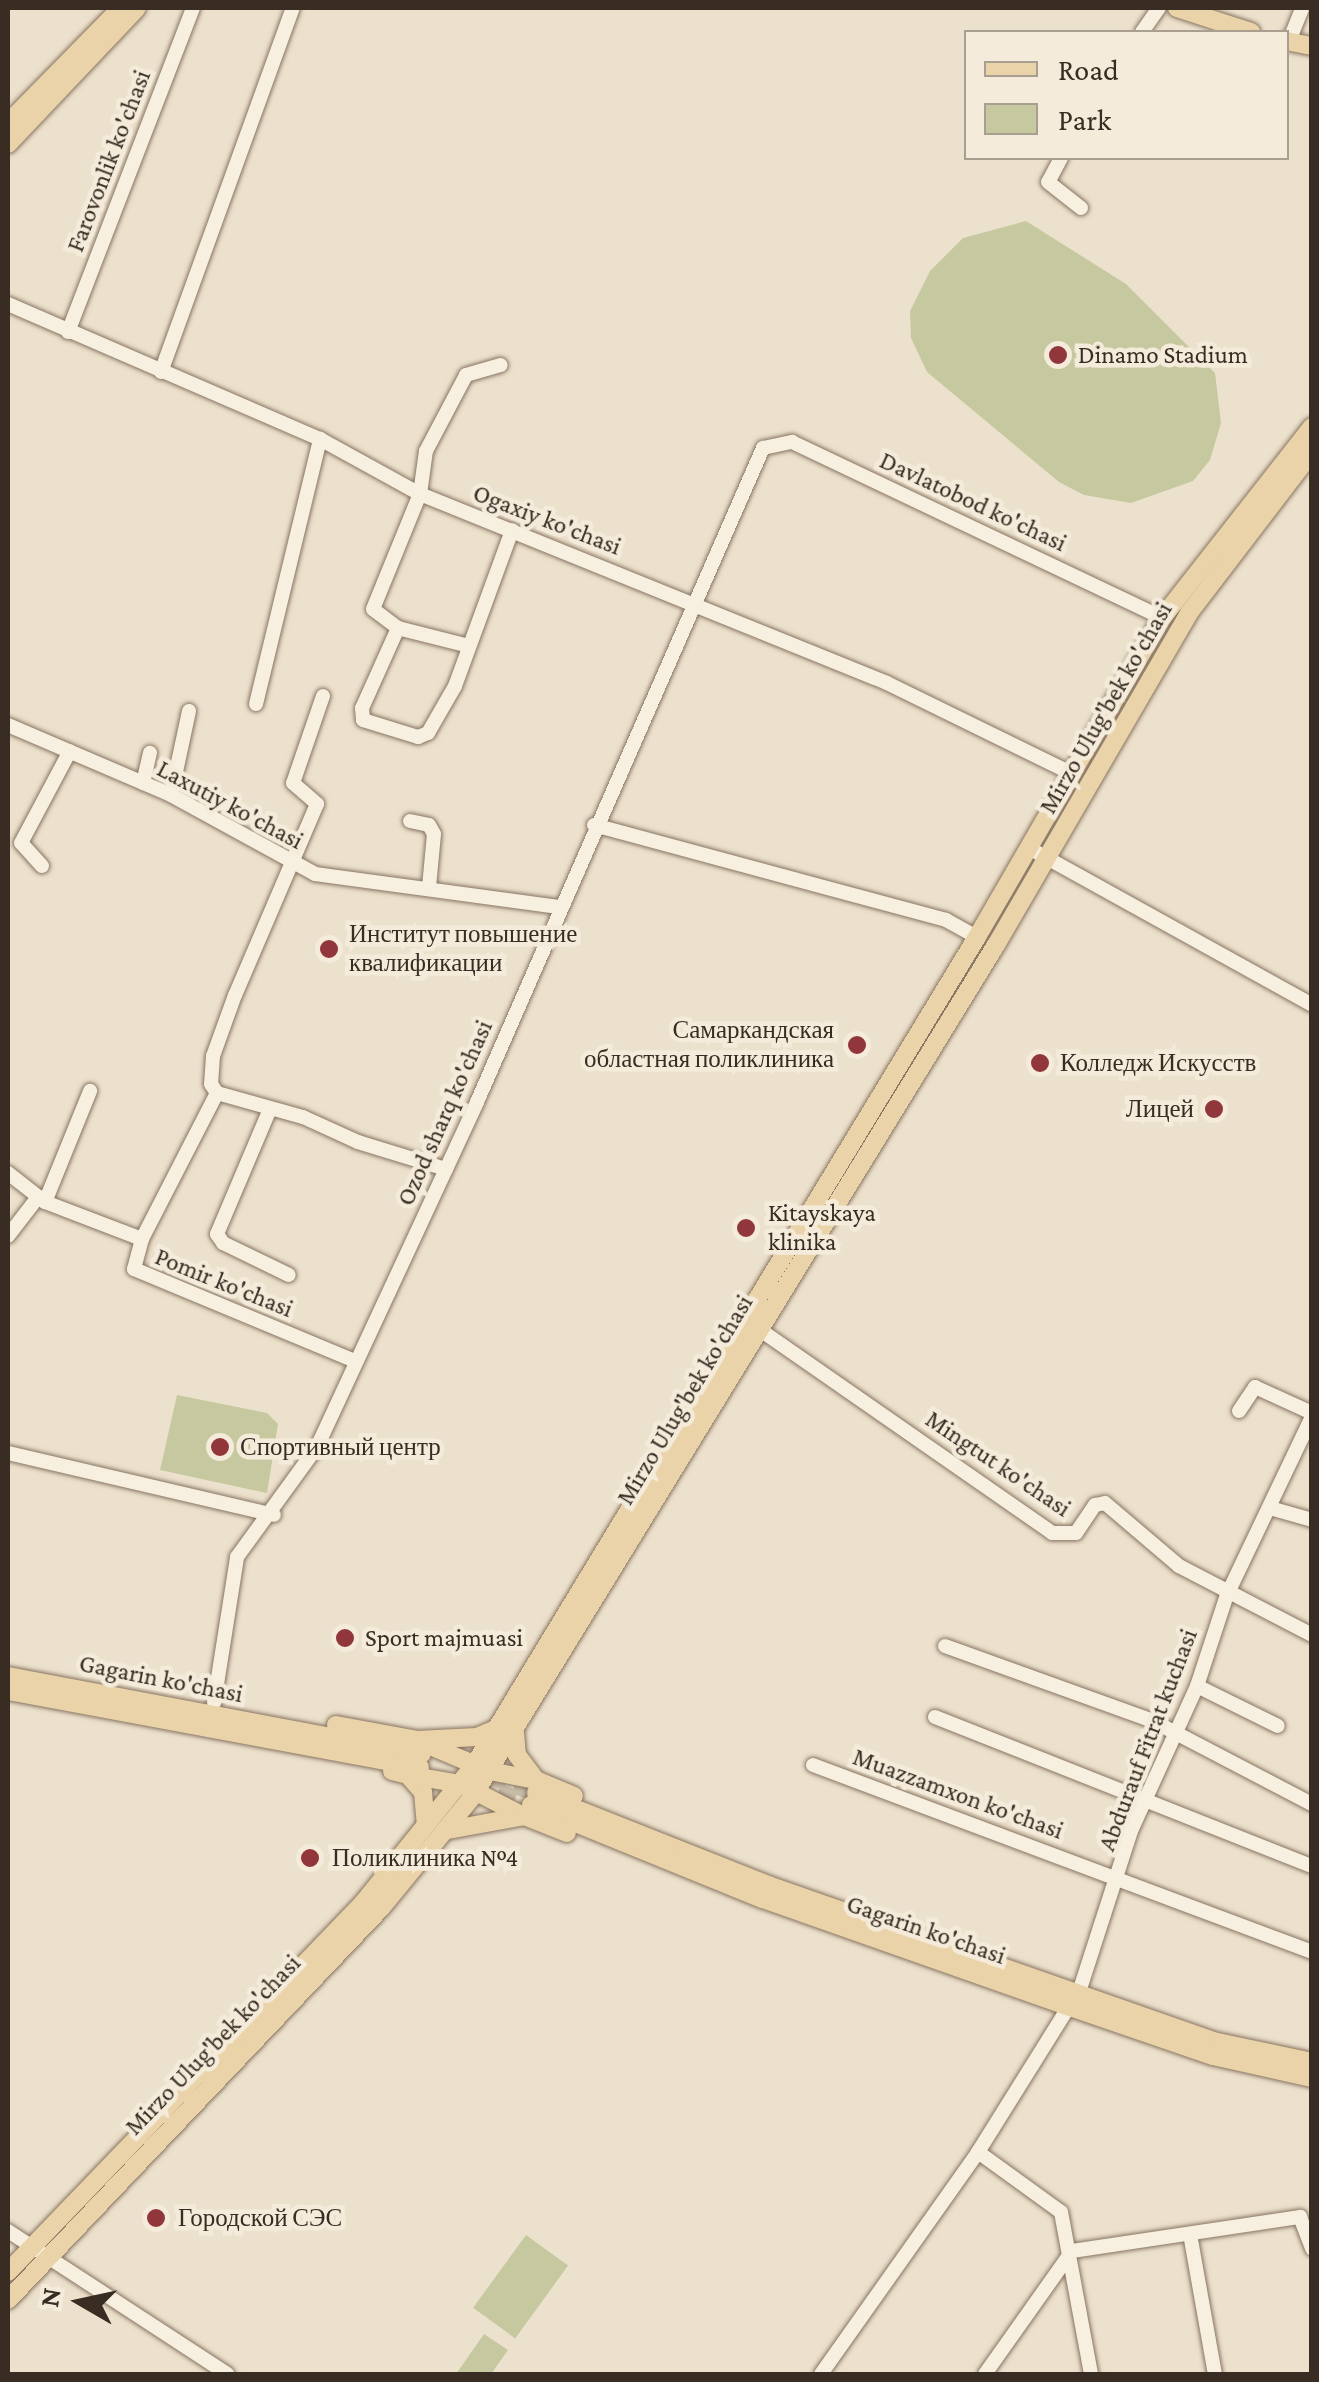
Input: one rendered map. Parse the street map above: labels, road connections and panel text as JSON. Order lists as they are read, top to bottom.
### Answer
{
  "streets": {
    "main road": ["Mirzo Ulug'bek ko'chasi", "Gagarin ko'chasi"],
    "street": [
      "Farovonlik ko'chasi",
      "Davlatobod ko'chasi",
      "Ogaxiy ko'chasi",
      "Laxutiy ko'chasi",
      "Ozod sharq ko'chasi",
      "Pomir ko'chasi",
      "Mingtut ko'chasi",
      "Abdurauf Fitrat kuchasi",
      "Muazzamxon ko'chasi"
    ]
  },
  "crossings": [
    ["Farovonlik ko'chasi", "Ogaxiy ko'chasi"],
    ["Davlatobod ko'chasi", "Mirzo Ulug'bek ko'chasi"],
    ["Davlatobod ko'chasi", "Ozod sharq ko'chasi"],
    ["Ogaxiy ko'chasi", "Mirzo Ulug'bek ko'chasi"],
    ["Ogaxiy ko'chasi", "Ozod sharq ko'chasi"],
    ["Mirzo Ulug'bek ko'chasi", "Mingtut ko'chasi"],
    ["Laxutiy ko'chasi", "Ozod sharq ko'chasi"],
    ["Ozod sharq ko'chasi", "Pomir ko'chasi"],
    ["Mingtut ko'chasi", "Abdurauf Fitrat kuchasi"],
    ["Gagarin ko'chasi", "Abdurauf Fitrat kuchasi"],
    ["Abdurauf Fitrat kuchasi", "Muazzamxon ko'chasi"]
  ],
  "places": [
    "Dinamo Stadium",
    "Институт повышение квалификации",
    "Самаркандская областная поликлиника",
    "Колледж Искусств",
    "Лицей",
    "Kitayskaya klinika",
    "Спортивный центр",
    "Sport majmuasi",
    "Поликлиника №4",
    "Городской СЭС"
  ],
  "legend": ["Road", "Park"],
  "north": "left"
}
